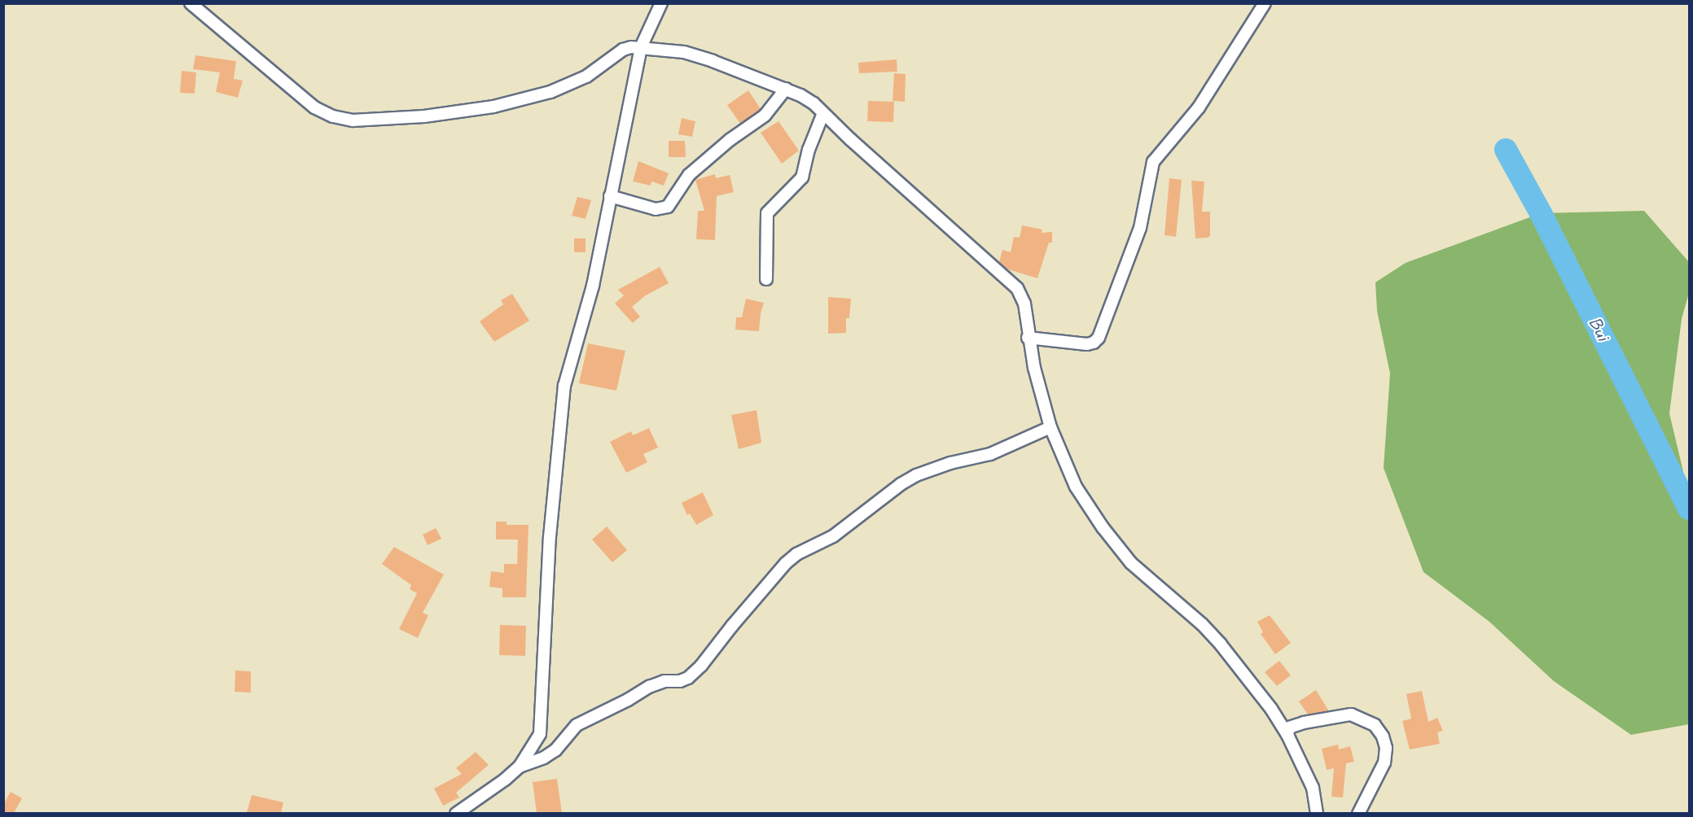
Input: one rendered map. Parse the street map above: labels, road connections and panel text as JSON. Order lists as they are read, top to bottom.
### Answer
{
  "water": ["Bui"]
}
